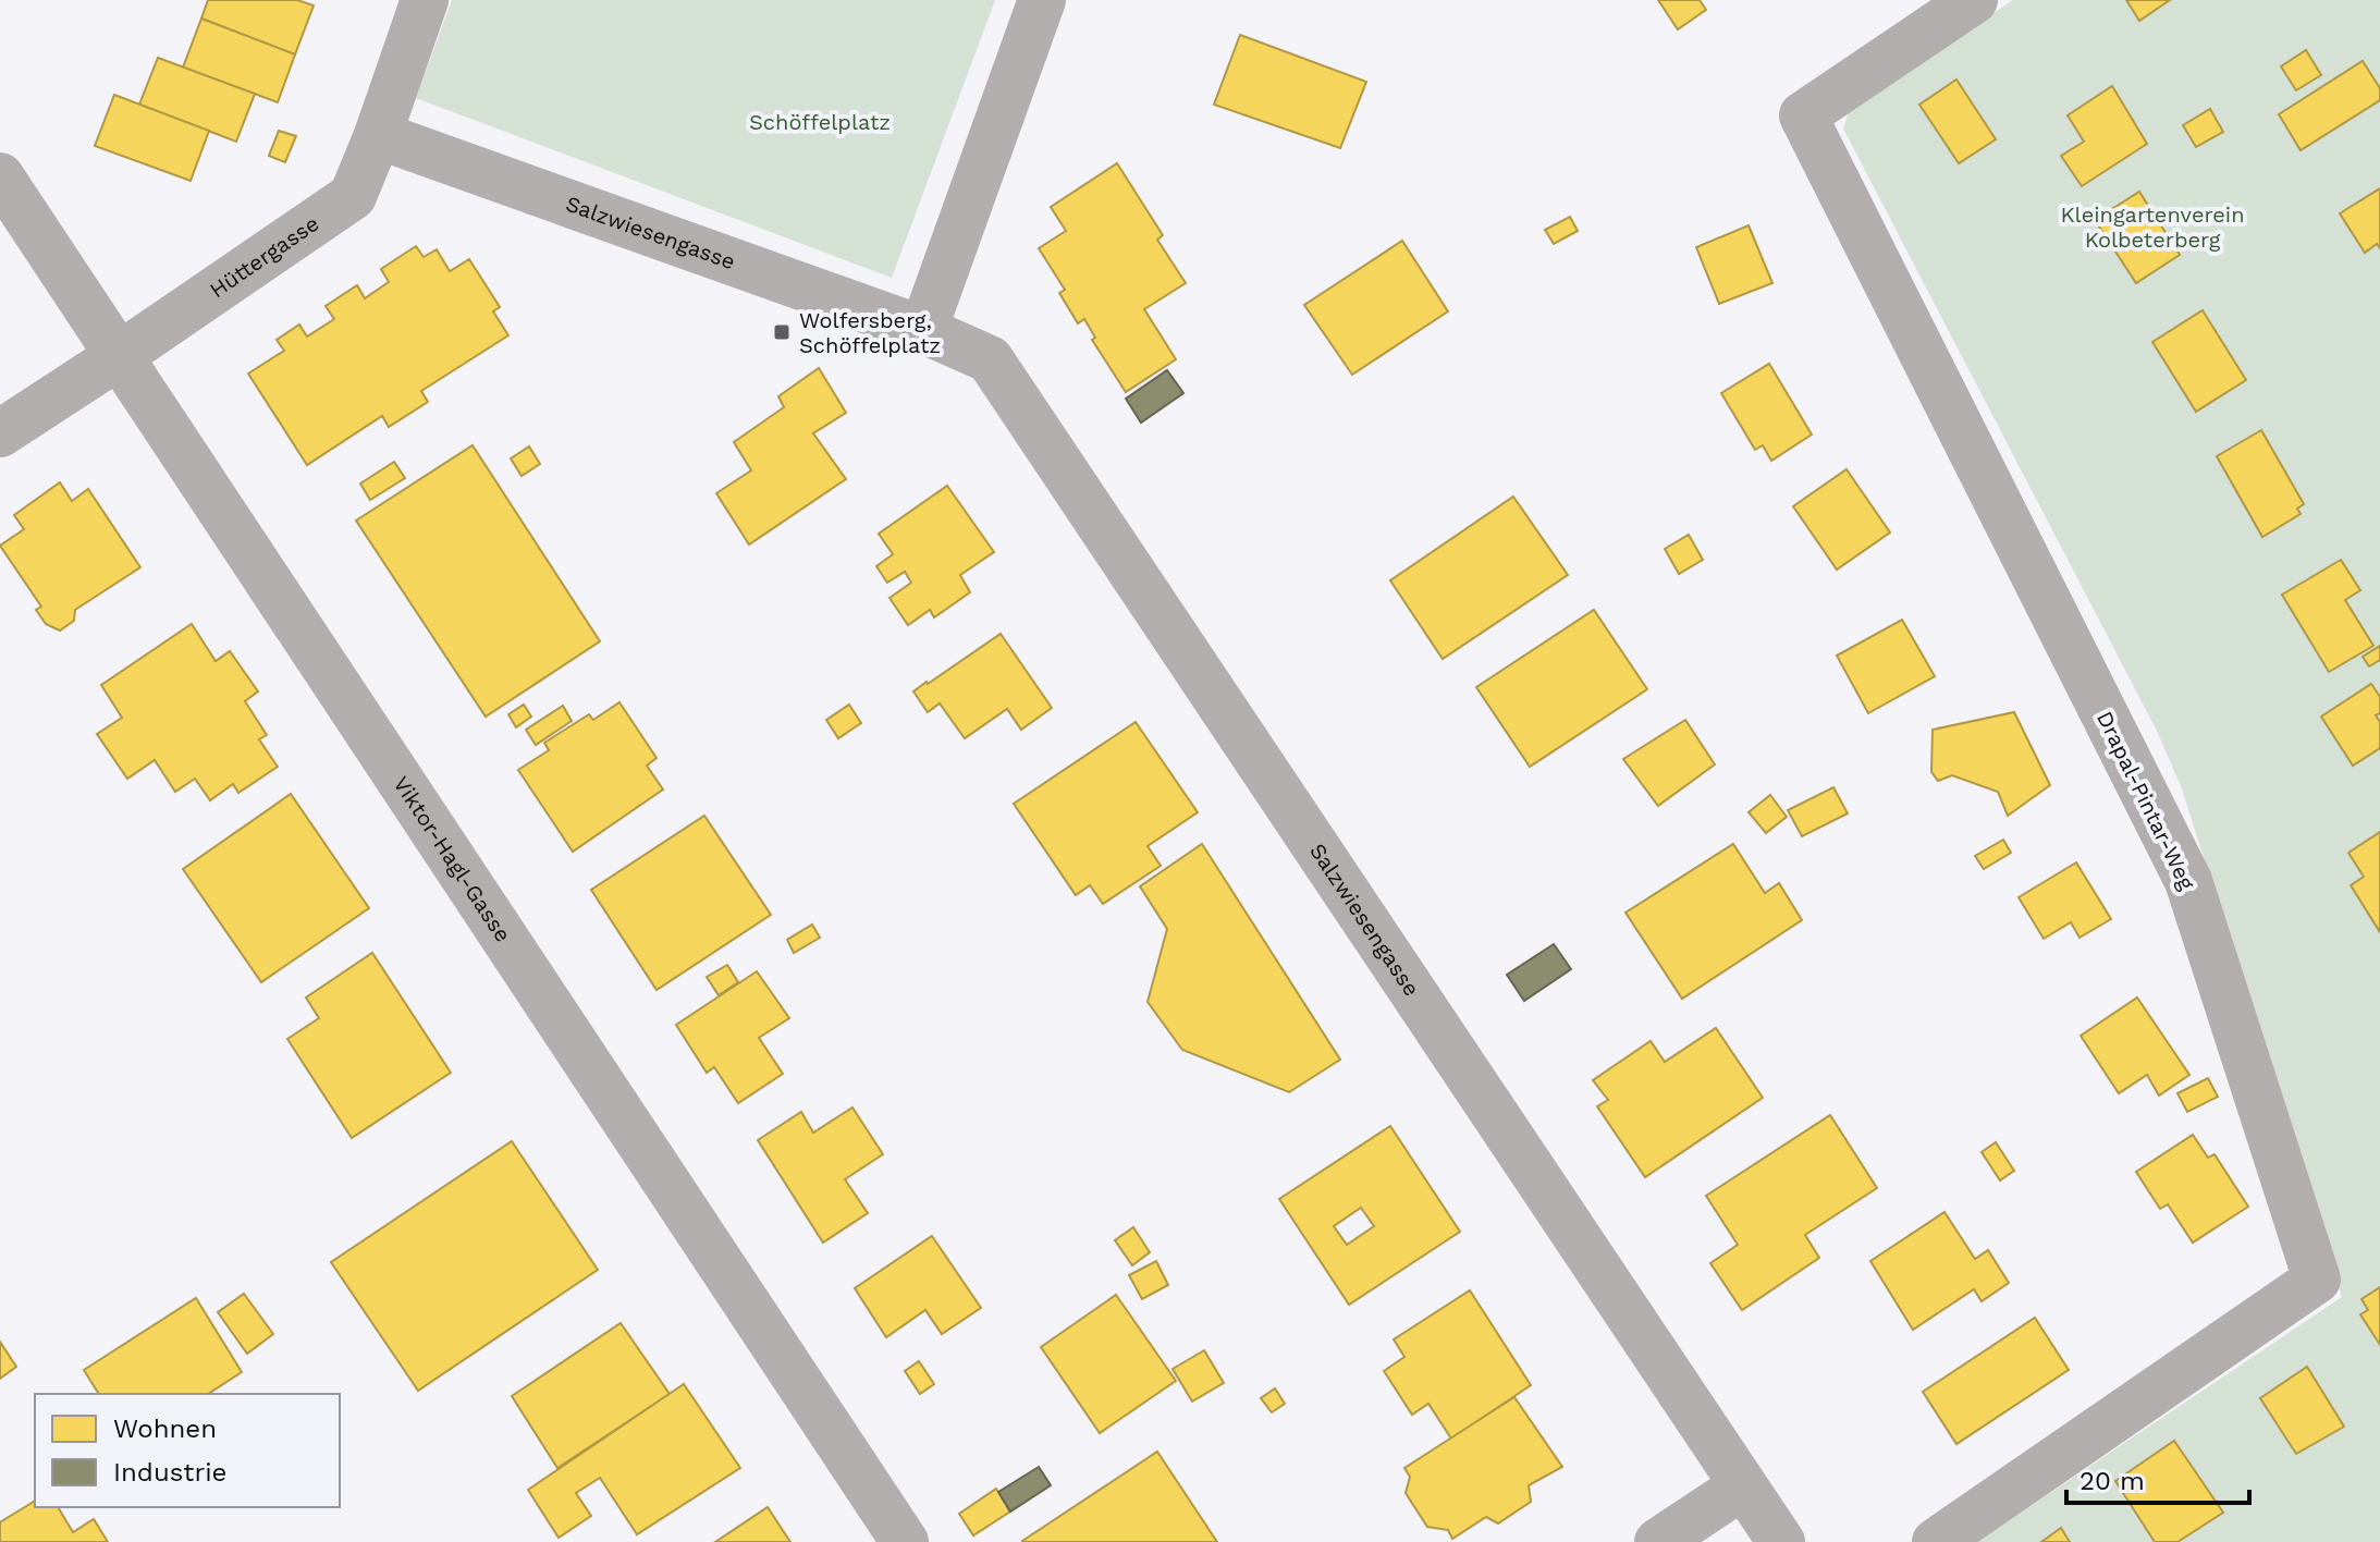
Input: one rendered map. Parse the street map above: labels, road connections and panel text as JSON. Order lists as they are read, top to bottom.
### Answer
{
  "streets": {
    "street": [
      "Salzwiesengasse",
      "Hüttergasse",
      "Drapal-Pintar-Weg",
      "Viktor-Hagl-Gasse"
    ]
  },
  "crossings": [
    ["Salzwiesengasse", "Hüttergasse"],
    ["Hüttergasse", "Viktor-Hagl-Gasse"]
  ],
  "parks": ["Schöffelplatz", "Kleingartenverein Kolbeterberg"],
  "places": {
    "transit": ["Wolfersberg, Schöffelplatz"]
  },
  "legend": ["Wohnen", "Industrie"],
  "scale_bar": "20 m"
}
